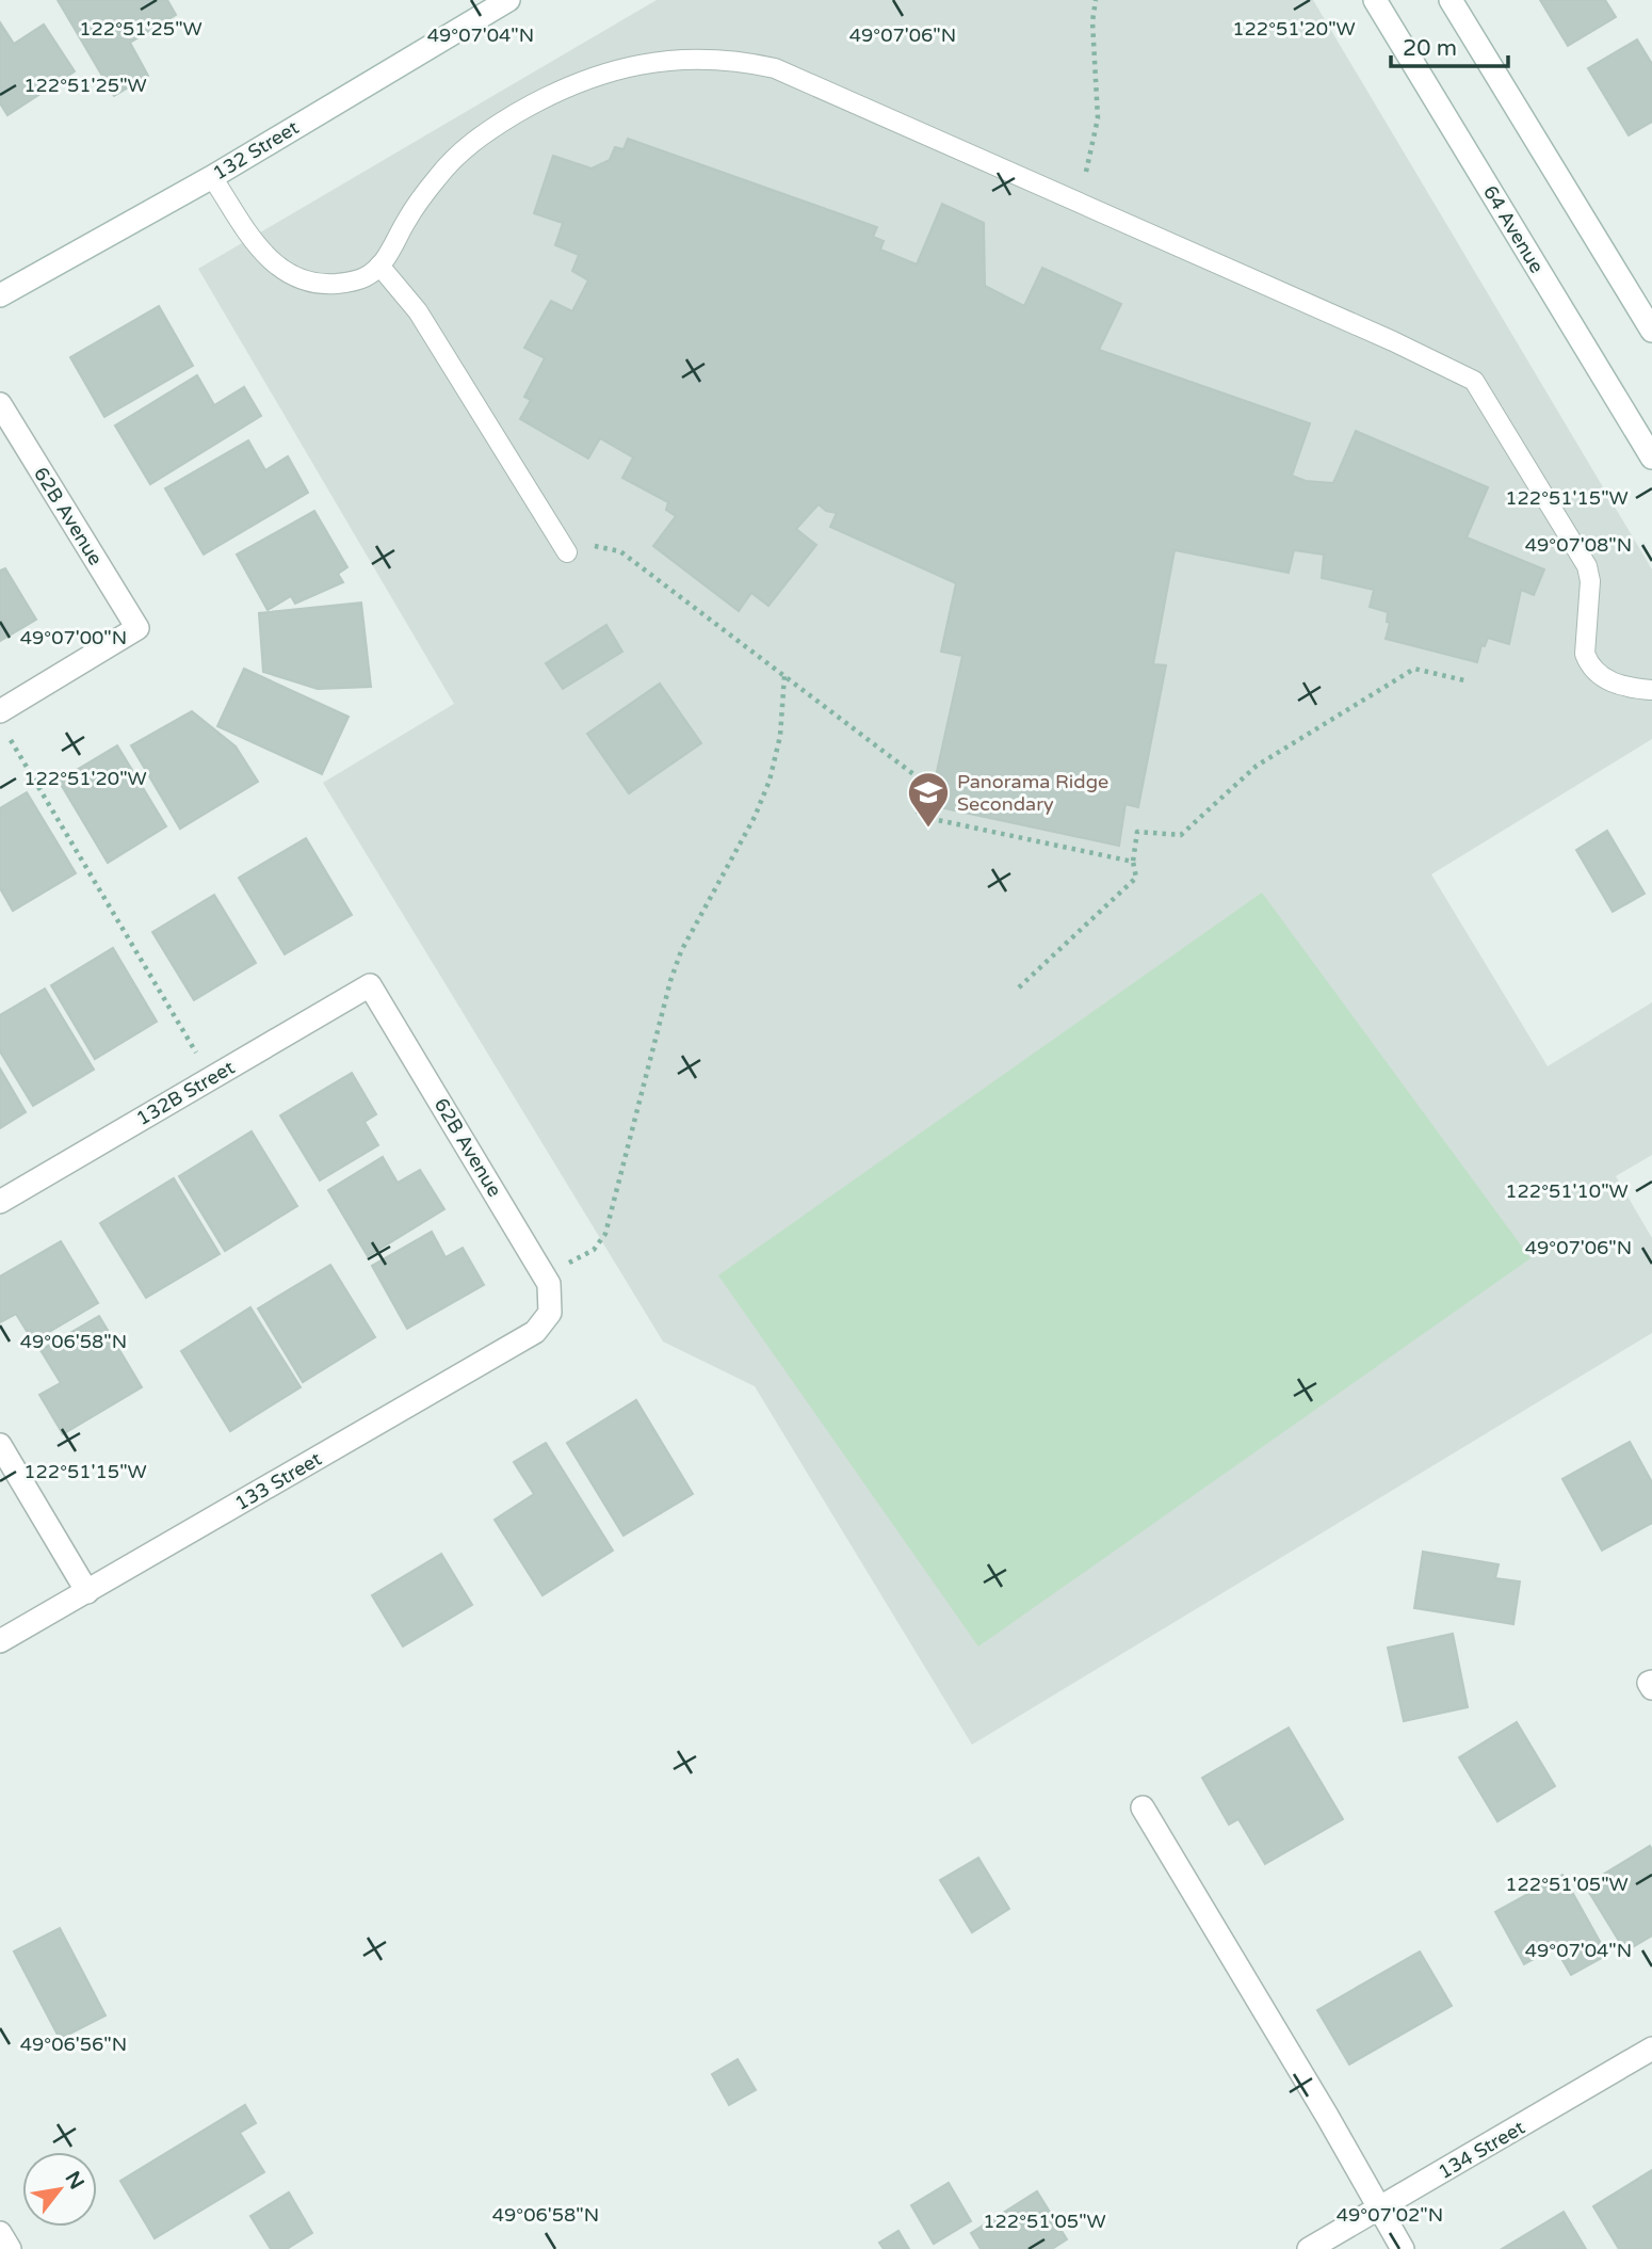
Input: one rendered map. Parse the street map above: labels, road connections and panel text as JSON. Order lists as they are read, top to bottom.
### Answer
{
  "streets": {
    "street": [
      "132 Street",
      "64 Avenue",
      "62B Avenue",
      "132B Street",
      "133 Street",
      "134 Street"
    ]
  },
  "crossings": [
    ["62B Avenue", "132B Street"],
    ["62B Avenue", "133 Street"]
  ],
  "places": {
    "school or university": ["Panorama Ridge Secondary"]
  },
  "scale_bar": "20 m",
  "north": "top right",
  "coordinates": [
    "122°51'25\"W",
    "122°51'20\"W",
    "49°07'04\"N",
    "49°07'06\"N",
    "122°51'15\"W",
    "49°07'08\"N",
    "49°07'00\"N",
    "122°51'10\"W",
    "49°06'58\"N",
    "122°51'05\"W",
    "49°06'56\"N",
    "49°07'02\"N"
  ]
}
